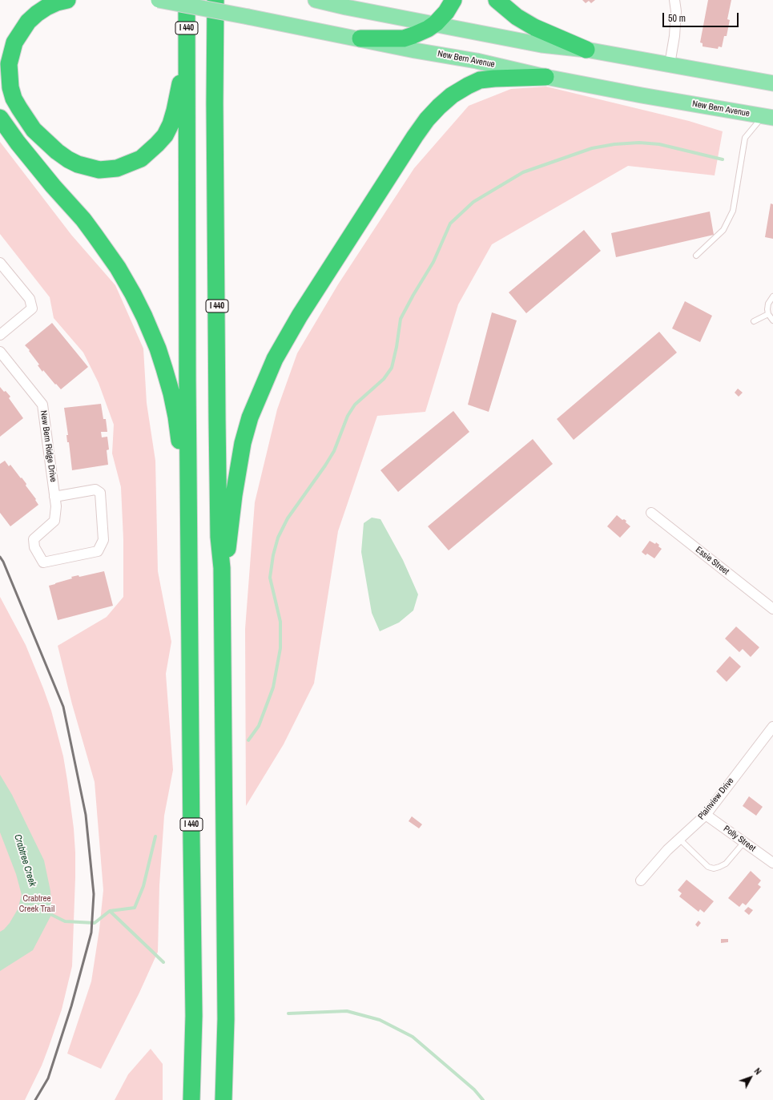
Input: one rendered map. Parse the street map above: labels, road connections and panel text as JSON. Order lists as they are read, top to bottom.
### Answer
{
  "streets": {
    "highway": ["I 440"],
    "main road": ["New Bern Avenue"],
    "street": [
      "New Bern Ridge Drive",
      "Essie Street",
      "Plainview Drive",
      "Polly Street"
    ]
  },
  "crossings": [
    ["Plainview Drive", "Polly Street"]
  ],
  "water": ["Crabtree Creek"],
  "parks": ["Crabtree Creek Trail"],
  "scale_bar": "50 m",
  "north": "top right"
}
